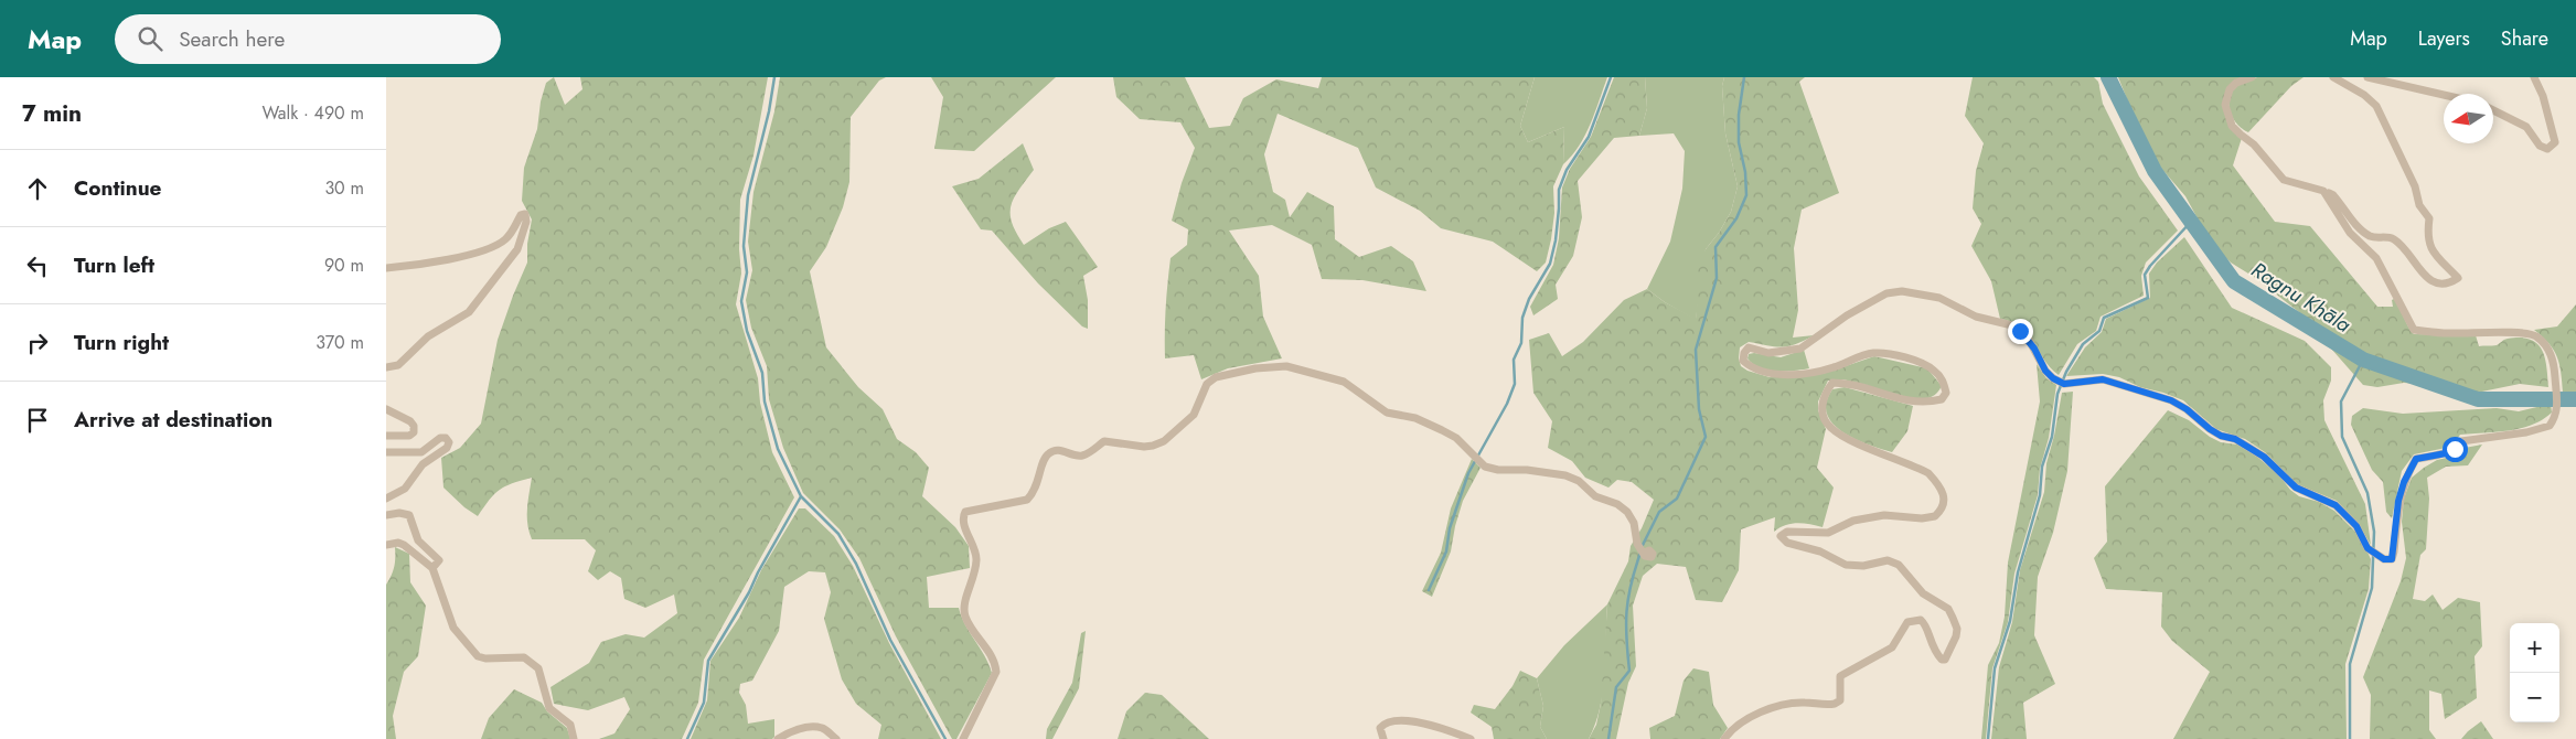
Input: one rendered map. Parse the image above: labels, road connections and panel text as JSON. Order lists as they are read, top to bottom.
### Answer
{
  "water": ["Ragnu Khāla"],
  "north": "left",
  "page": {
    "header": "Map",
    "search": "Search here",
    "nav": ["Map", "Layers", "Share"],
    "heading": ["7 min", "Walk · 490 m"],
    "list": [
      ["Continue", "30 m"],
      ["Turn left", "90 m"],
      ["Turn right", "370 m"],
      "Arrive at destination"
    ],
    "map_buttons": ["+", "−"]
  }
}
